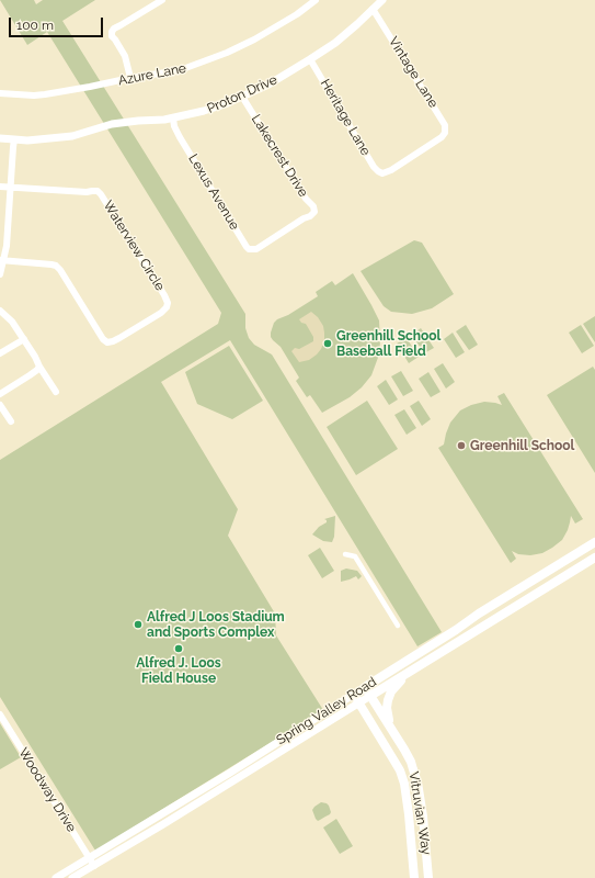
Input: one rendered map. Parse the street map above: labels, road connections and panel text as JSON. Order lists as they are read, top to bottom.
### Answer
{
  "streets": {
    "main road": ["Spring Valley Road", "Vitruvian Way"],
    "street": [
      "Vintage Lane",
      "Azure Lane",
      "Proton Drive",
      "Heritage Lane",
      "Lakecrest Drive",
      "Lexus Avenue",
      "Waterview Circle",
      "Woodway Drive"
    ]
  },
  "crossings": [
    ["Vintage Lane", "Proton Drive"],
    ["Vintage Lane", "Heritage Lane"],
    ["Proton Drive", "Heritage Lane"],
    ["Proton Drive", "Lakecrest Drive"],
    ["Proton Drive", "Lexus Avenue"],
    ["Lakecrest Drive", "Lexus Avenue"],
    ["Spring Valley Road", "Woodway Drive"],
    ["Spring Valley Road", "Vitruvian Way"]
  ],
  "places": [
    "Greenhill School Baseball Field",
    "Greenhill School",
    "Alfred J Loos Stadium and Sports Complex",
    "Alfred J. Loos Field House"
  ],
  "scale_bar": "100 m"
}
